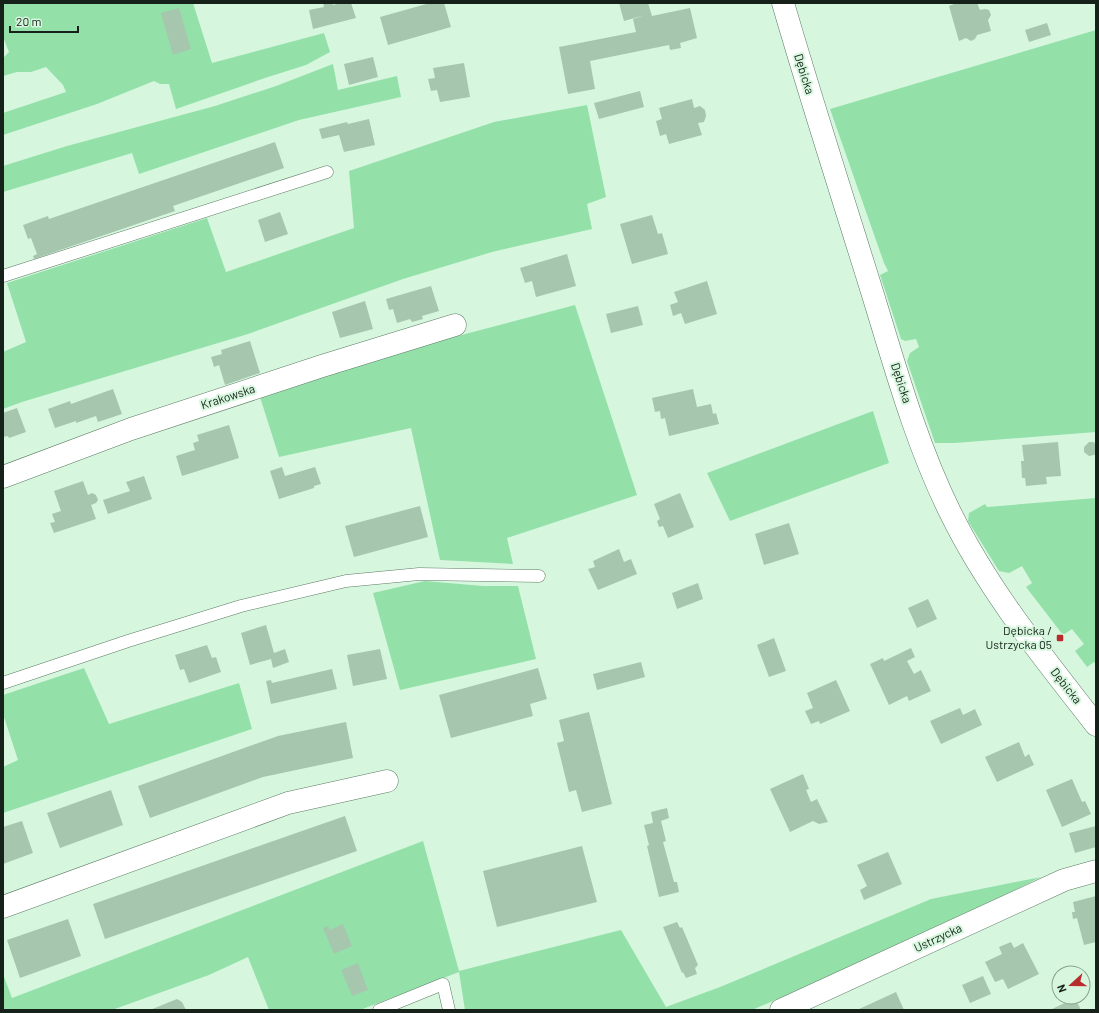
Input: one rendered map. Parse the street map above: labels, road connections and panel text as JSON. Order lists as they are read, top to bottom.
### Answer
{
  "streets": {
    "street": ["Dębicka", "Krakowska", "Ustrzycka"]
  },
  "places": {
    "transit": ["Dębicka / Ustrzycka 05"]
  },
  "scale_bar": "20 m",
  "north": "left"
}
